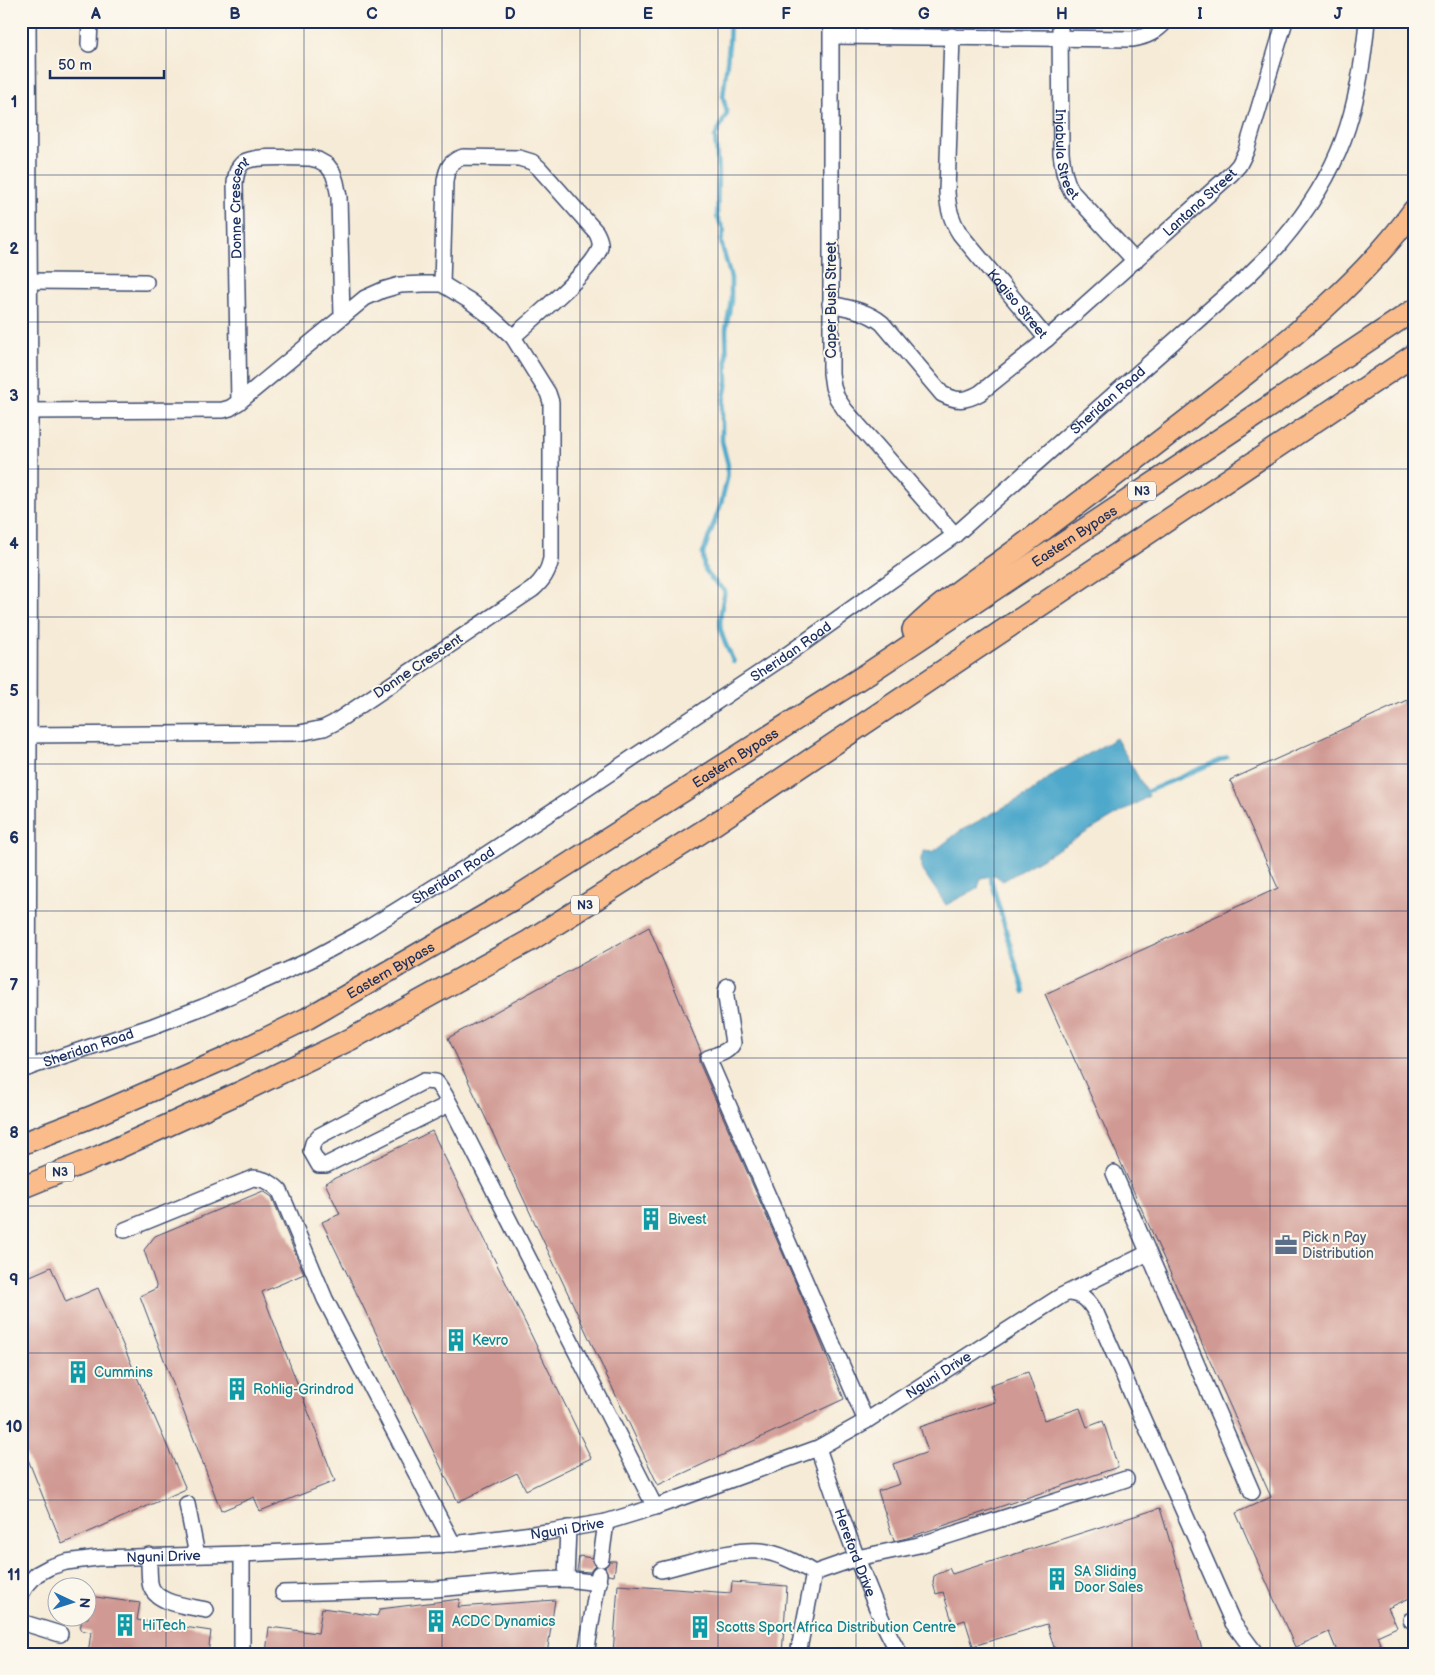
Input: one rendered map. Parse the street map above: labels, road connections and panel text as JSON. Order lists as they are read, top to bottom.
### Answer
{
  "streets": {
    "highway": ["N3", "Eastern Bypass"],
    "street": [
      "Injabula Street",
      "Lantana Street",
      "Donne Crescent",
      "Caper Bush Street",
      "Kagiso Street",
      "Sheridan Road",
      "Nguni Drive",
      "Hereford Drive"
    ]
  },
  "crossings": [
    ["Injabula Street", "Lantana Street"],
    ["Lantana Street", "Kagiso Street"],
    ["Caper Bush Street", "Kagiso Street"],
    ["Caper Bush Street", "Sheridan Road"],
    ["Nguni Drive", "Hereford Drive"]
  ],
  "places": {
    "building": [
      "Bivest",
      "Kevro",
      "Cummins",
      "Rohlig-Grindrod",
      "SA Sliding Door Sales",
      "ACDC Dynamics",
      "HiTech",
      "Scotts Sport Africa Distribution Centre"
    ],
    "office": ["Pick n Pay Distribution"]
  },
  "scale_bar": "50 m",
  "north": "right",
  "grid": {
    "columns": [
      "A",
      "B",
      "C",
      "D",
      "E",
      "F",
      "G",
      "H",
      "I",
      "J"
    ],
    "rows": [
      "1",
      "2",
      "3",
      "4",
      "5",
      "6",
      "7",
      "8",
      "9",
      "10",
      "11"
    ]
  }
}
